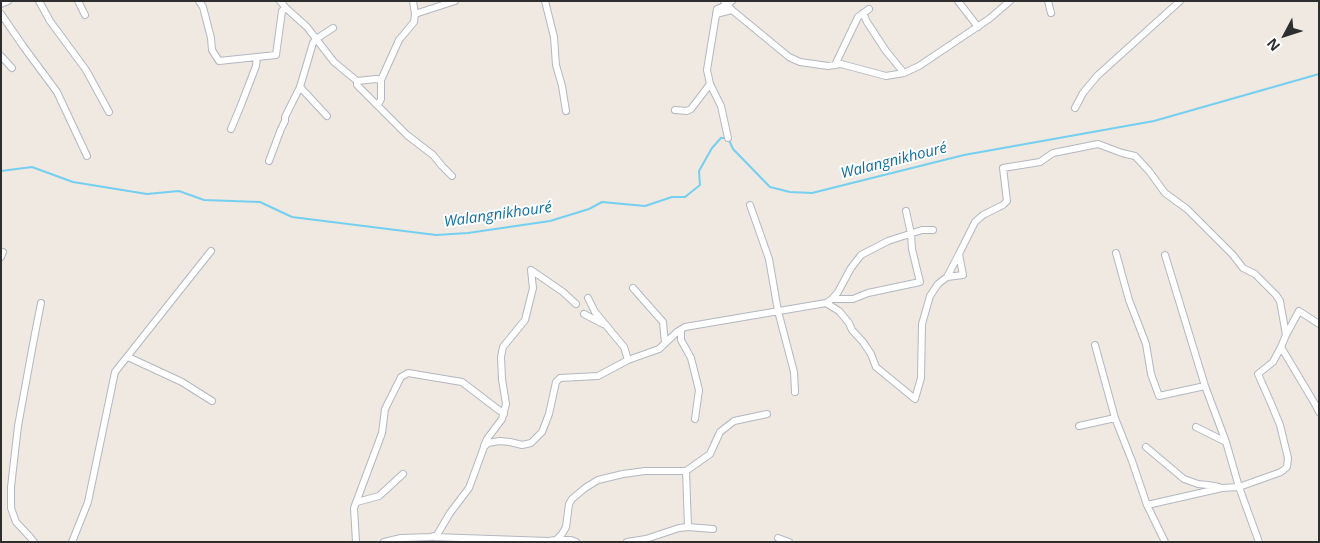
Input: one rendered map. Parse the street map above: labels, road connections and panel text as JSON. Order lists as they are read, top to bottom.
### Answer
{
  "water": ["Walangnikhouré"],
  "north": "bottom left"
}
